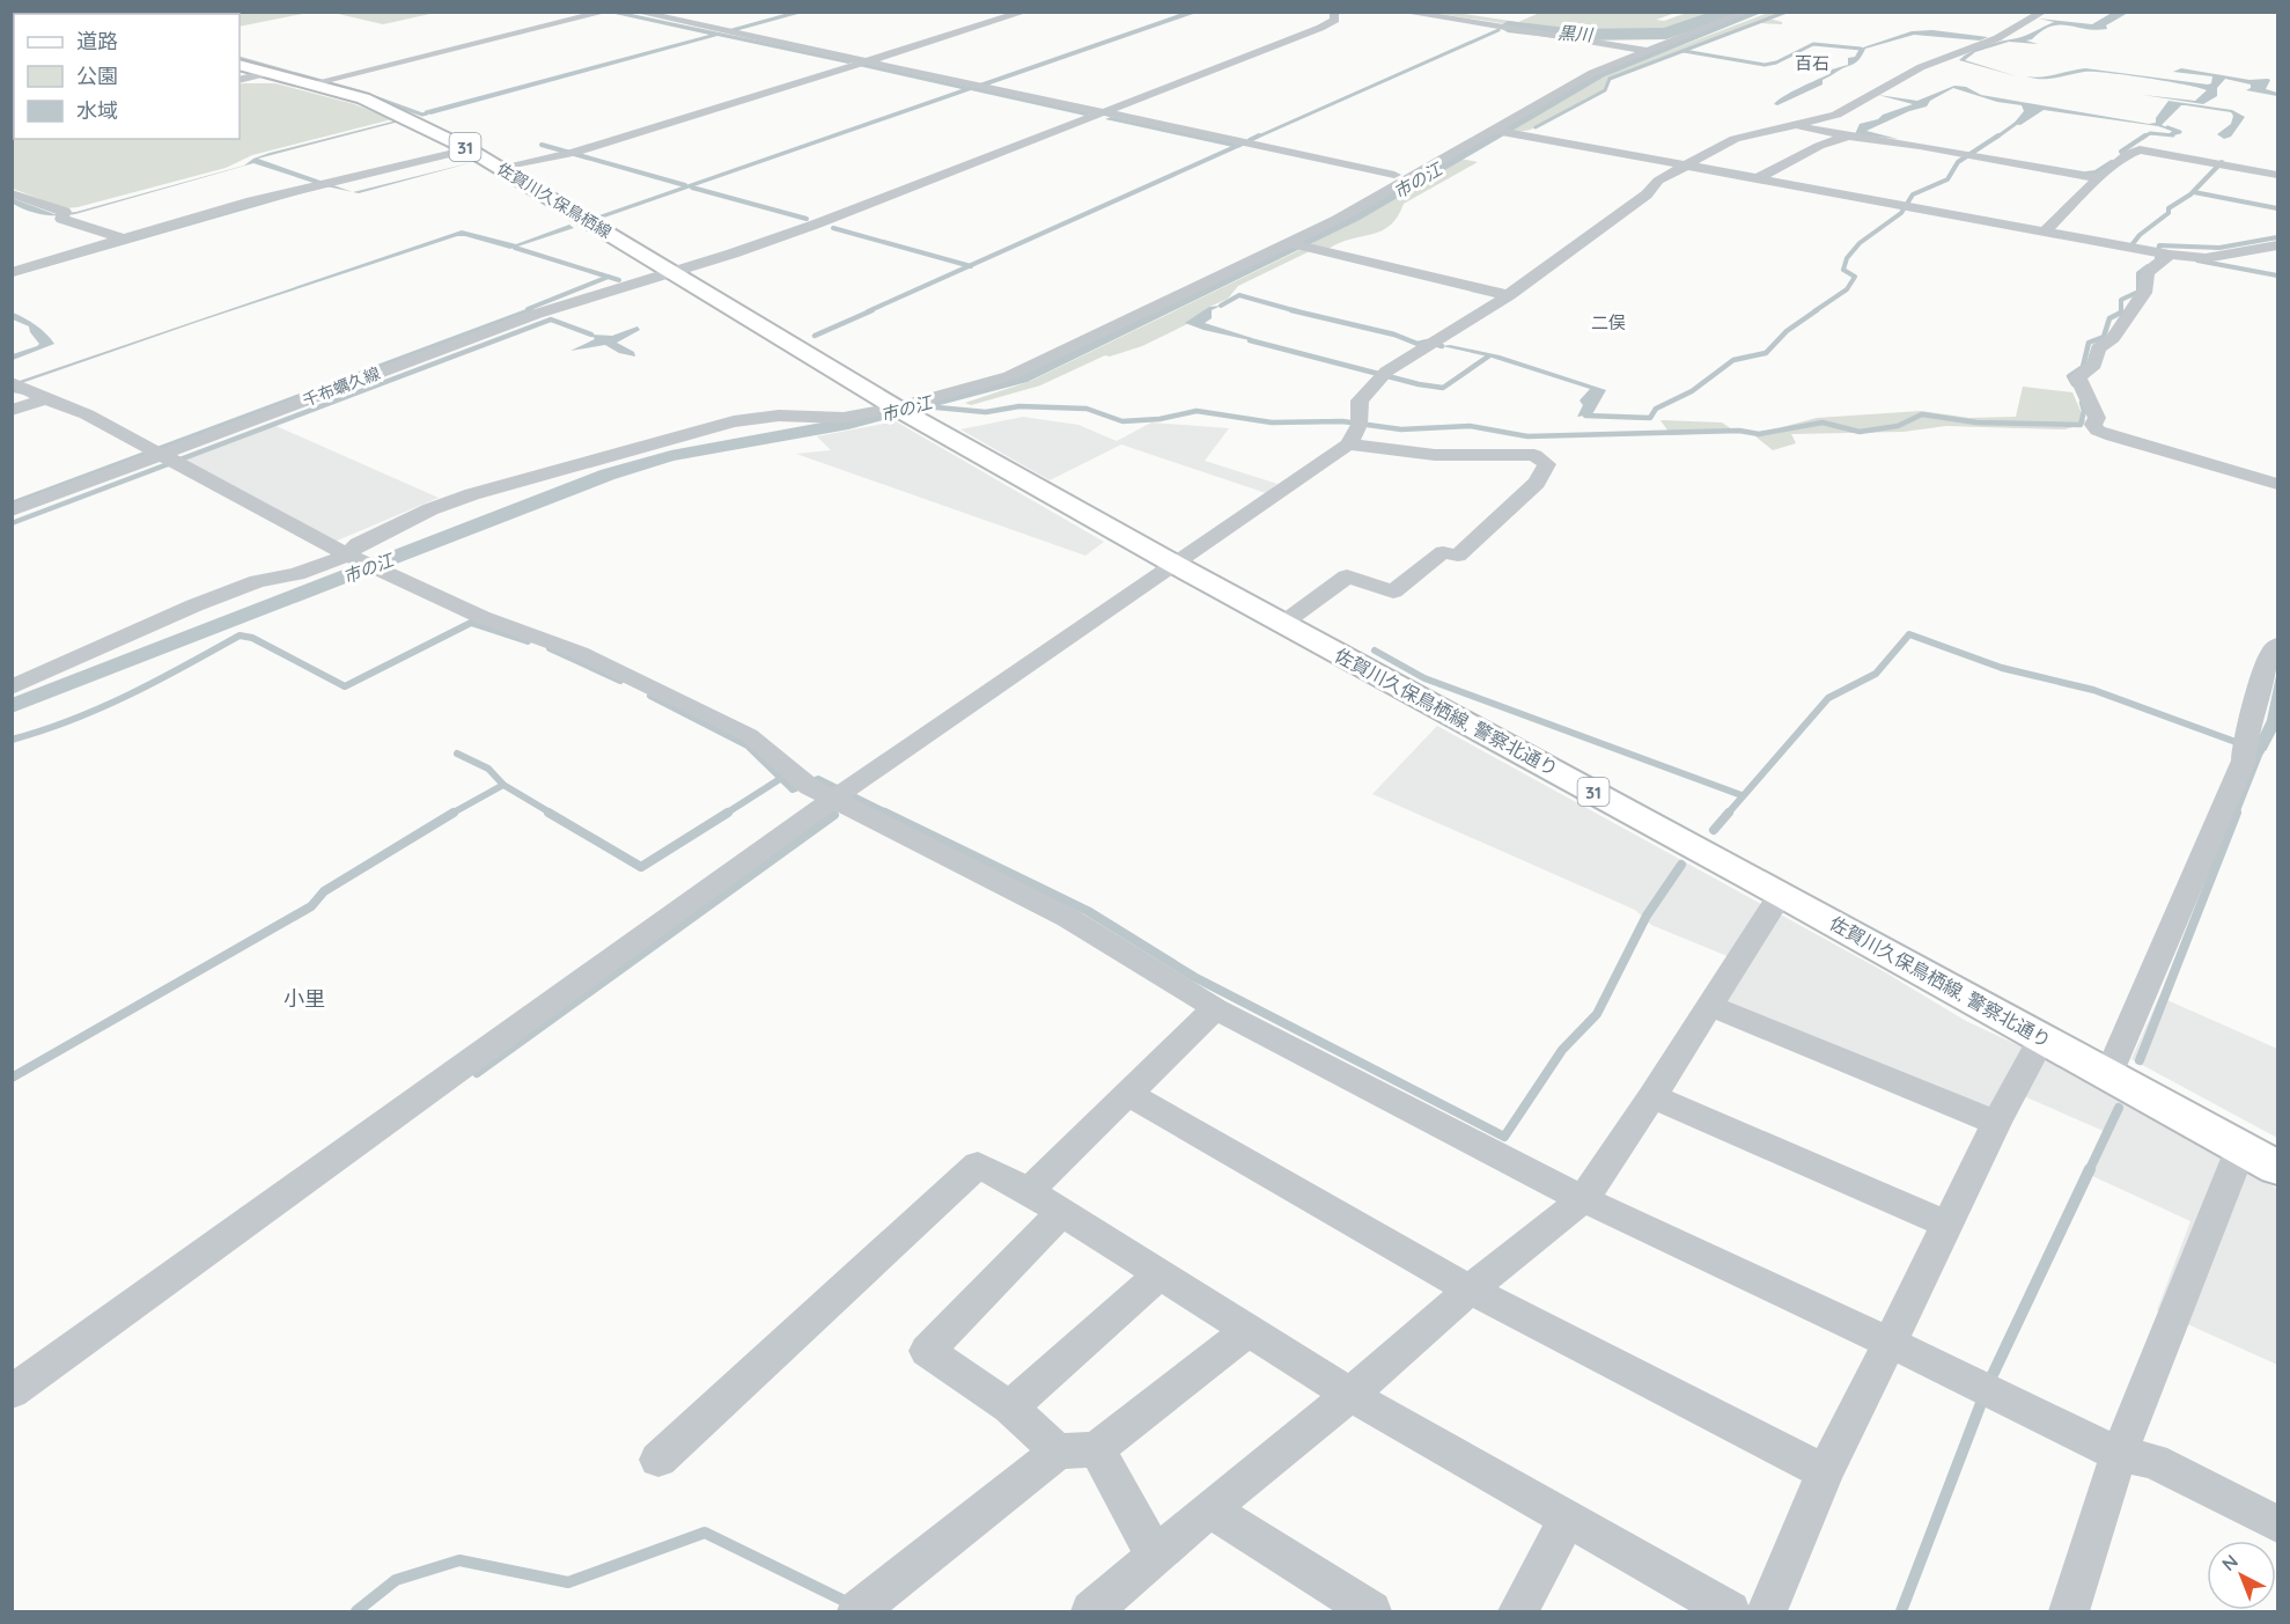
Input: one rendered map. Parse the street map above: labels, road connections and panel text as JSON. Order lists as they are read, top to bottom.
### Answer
{
  "streets": {
    "main road": ["31", "佐賀川久保鳥栖線", "佐賀川久保鳥栖線, 警察北通り"],
    "street": ["千布蠣久線"]
  },
  "crossings": [
    ["佐賀川久保鳥栖線", "千布蠣久線"],
    ["佐賀川久保鳥栖線", "佐賀川久保鳥栖線, 警察北通り"],
    ["千布蠣久線", "佐賀川久保鳥栖線, 警察北通り"]
  ],
  "districts": ["百石", "二俣", "小里"],
  "water": ["黒川", "市の江"],
  "legend": ["道路", "公園", "水域"],
  "north": "top left"
}
